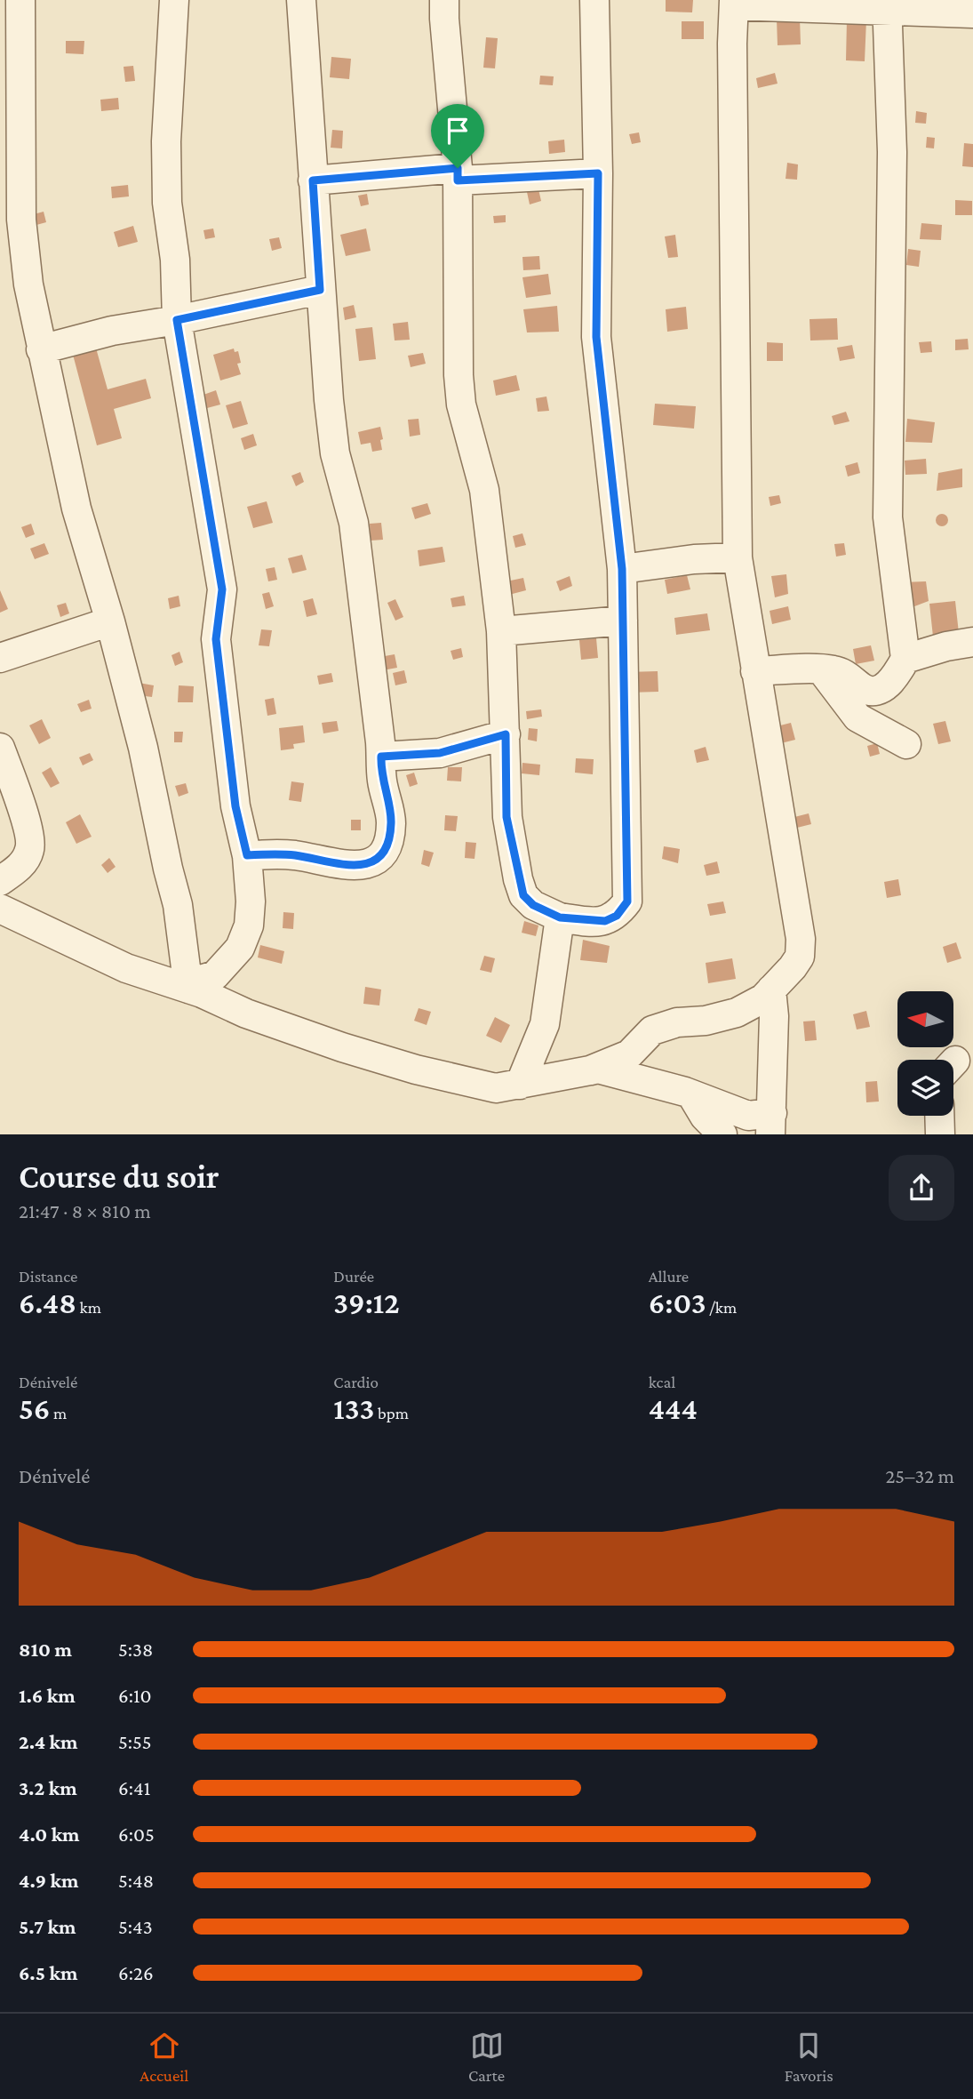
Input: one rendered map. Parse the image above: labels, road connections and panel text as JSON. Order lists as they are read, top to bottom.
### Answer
{
  "north": "left",
  "page": {
    "heading": ["Course du soir", "21:47 · 8 × 810 m"],
    "stats": [
      ["Distance", "6.48 km"],
      ["Durée", "39:12"],
      ["Allure", "6:03 /km"],
      ["Dénivelé", "56 m"],
      ["Cardio", "133 bpm"],
      ["kcal", "444"]
    ],
    "chart": ["Dénivelé", "25–32 m"],
    "list": [
      {
        "name": "810 m",
        "note": "5:38"
      },
      {
        "name": "1.6 km",
        "note": "6:10"
      },
      {
        "name": "2.4 km",
        "note": "5:55"
      },
      {
        "name": "3.2 km",
        "note": "6:41"
      },
      {
        "name": "4.0 km",
        "note": "6:05"
      },
      {
        "name": "4.9 km",
        "note": "5:48"
      },
      {
        "name": "5.7 km",
        "note": "5:43"
      },
      {
        "name": "6.5 km",
        "note": "6:26"
      }
    ],
    "tabs": ["Accueil", "Carte", "Favoris"]
  }
}
